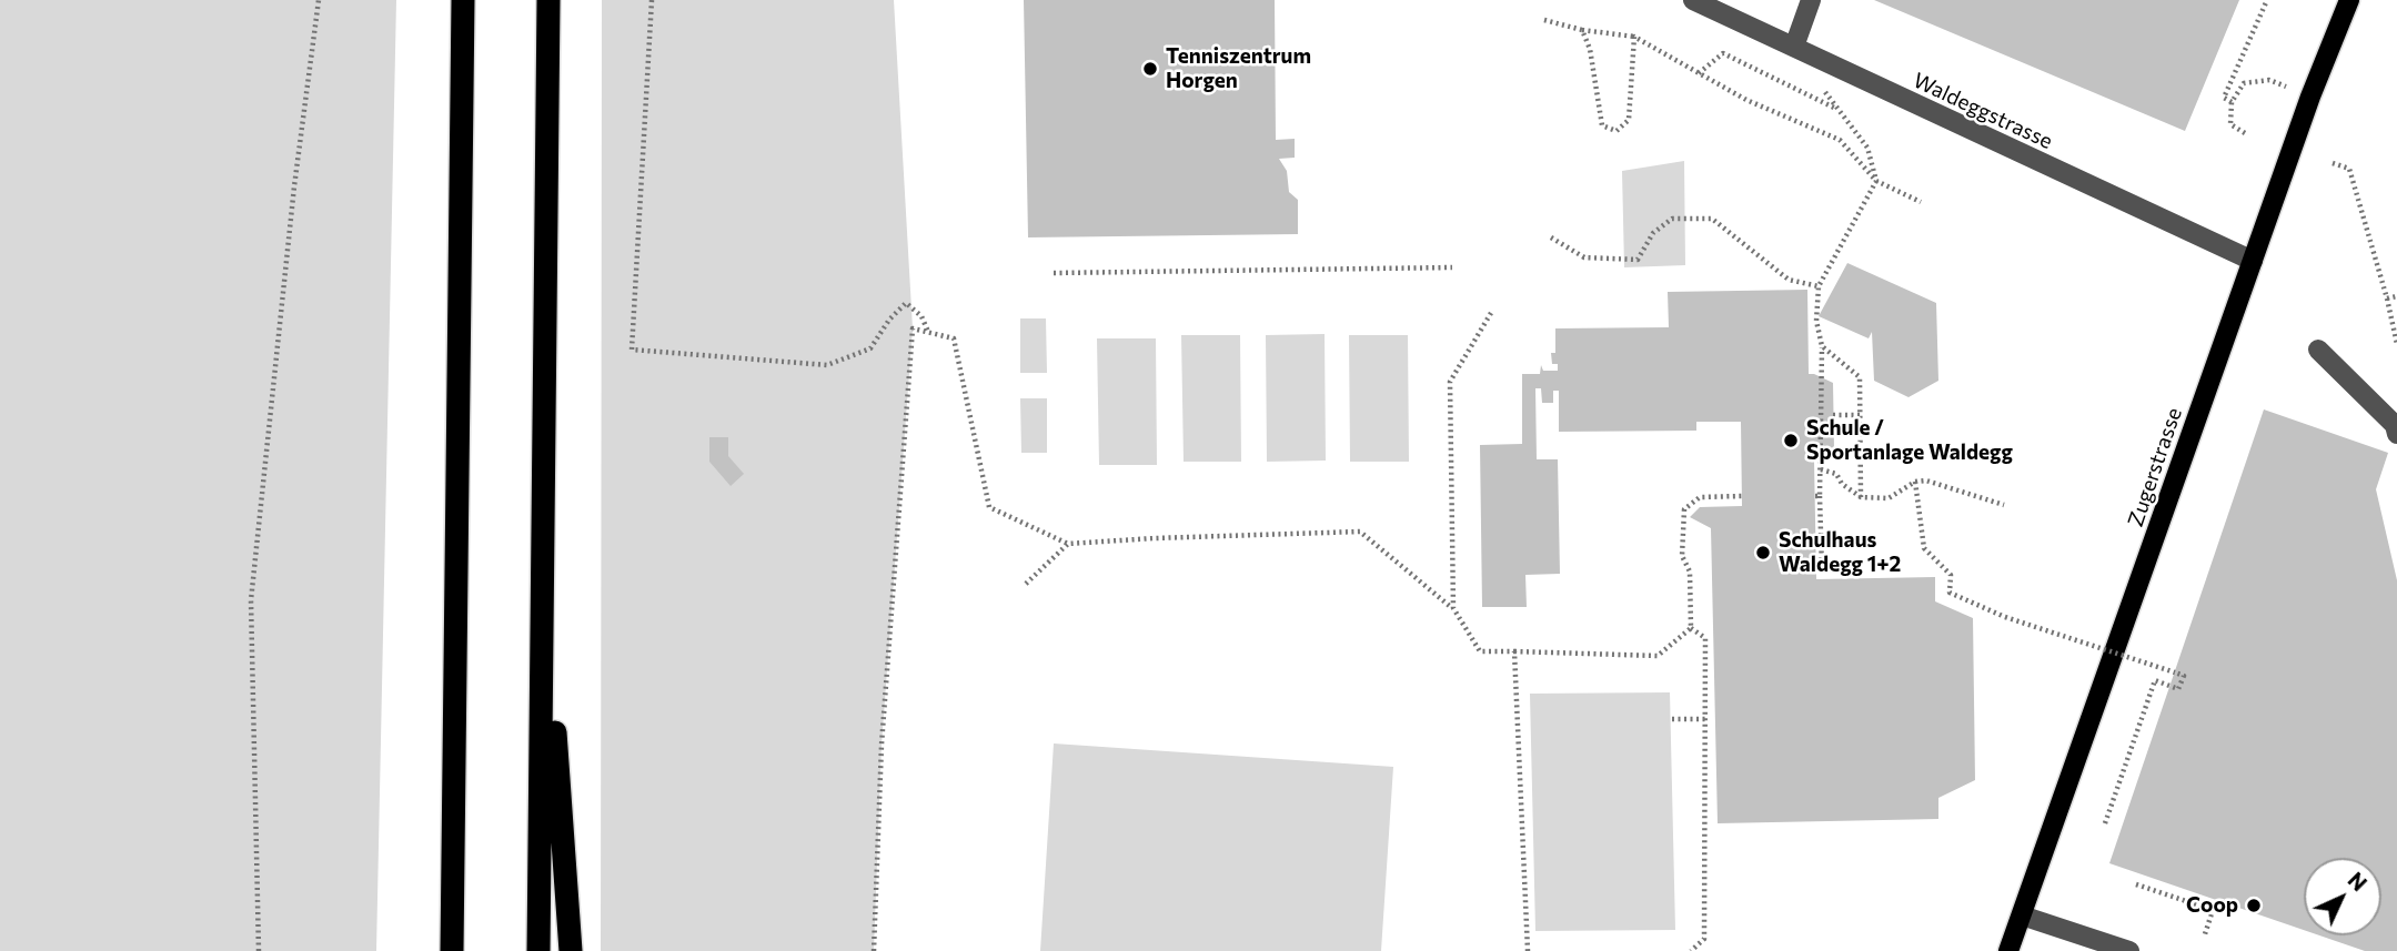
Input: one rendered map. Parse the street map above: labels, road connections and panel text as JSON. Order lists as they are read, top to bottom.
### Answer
{
  "streets": {
    "main road": ["Zugerstrasse"],
    "street": ["Waldeggstrasse"]
  },
  "crossings": [
    ["Waldeggstrasse", "Zugerstrasse"]
  ],
  "places": [
    "Tenniszentrum Horgen",
    "Schule / Sportanlage Waldegg",
    "Schulhaus Waldegg 1+2",
    "Coop"
  ],
  "north": "top right"
}
